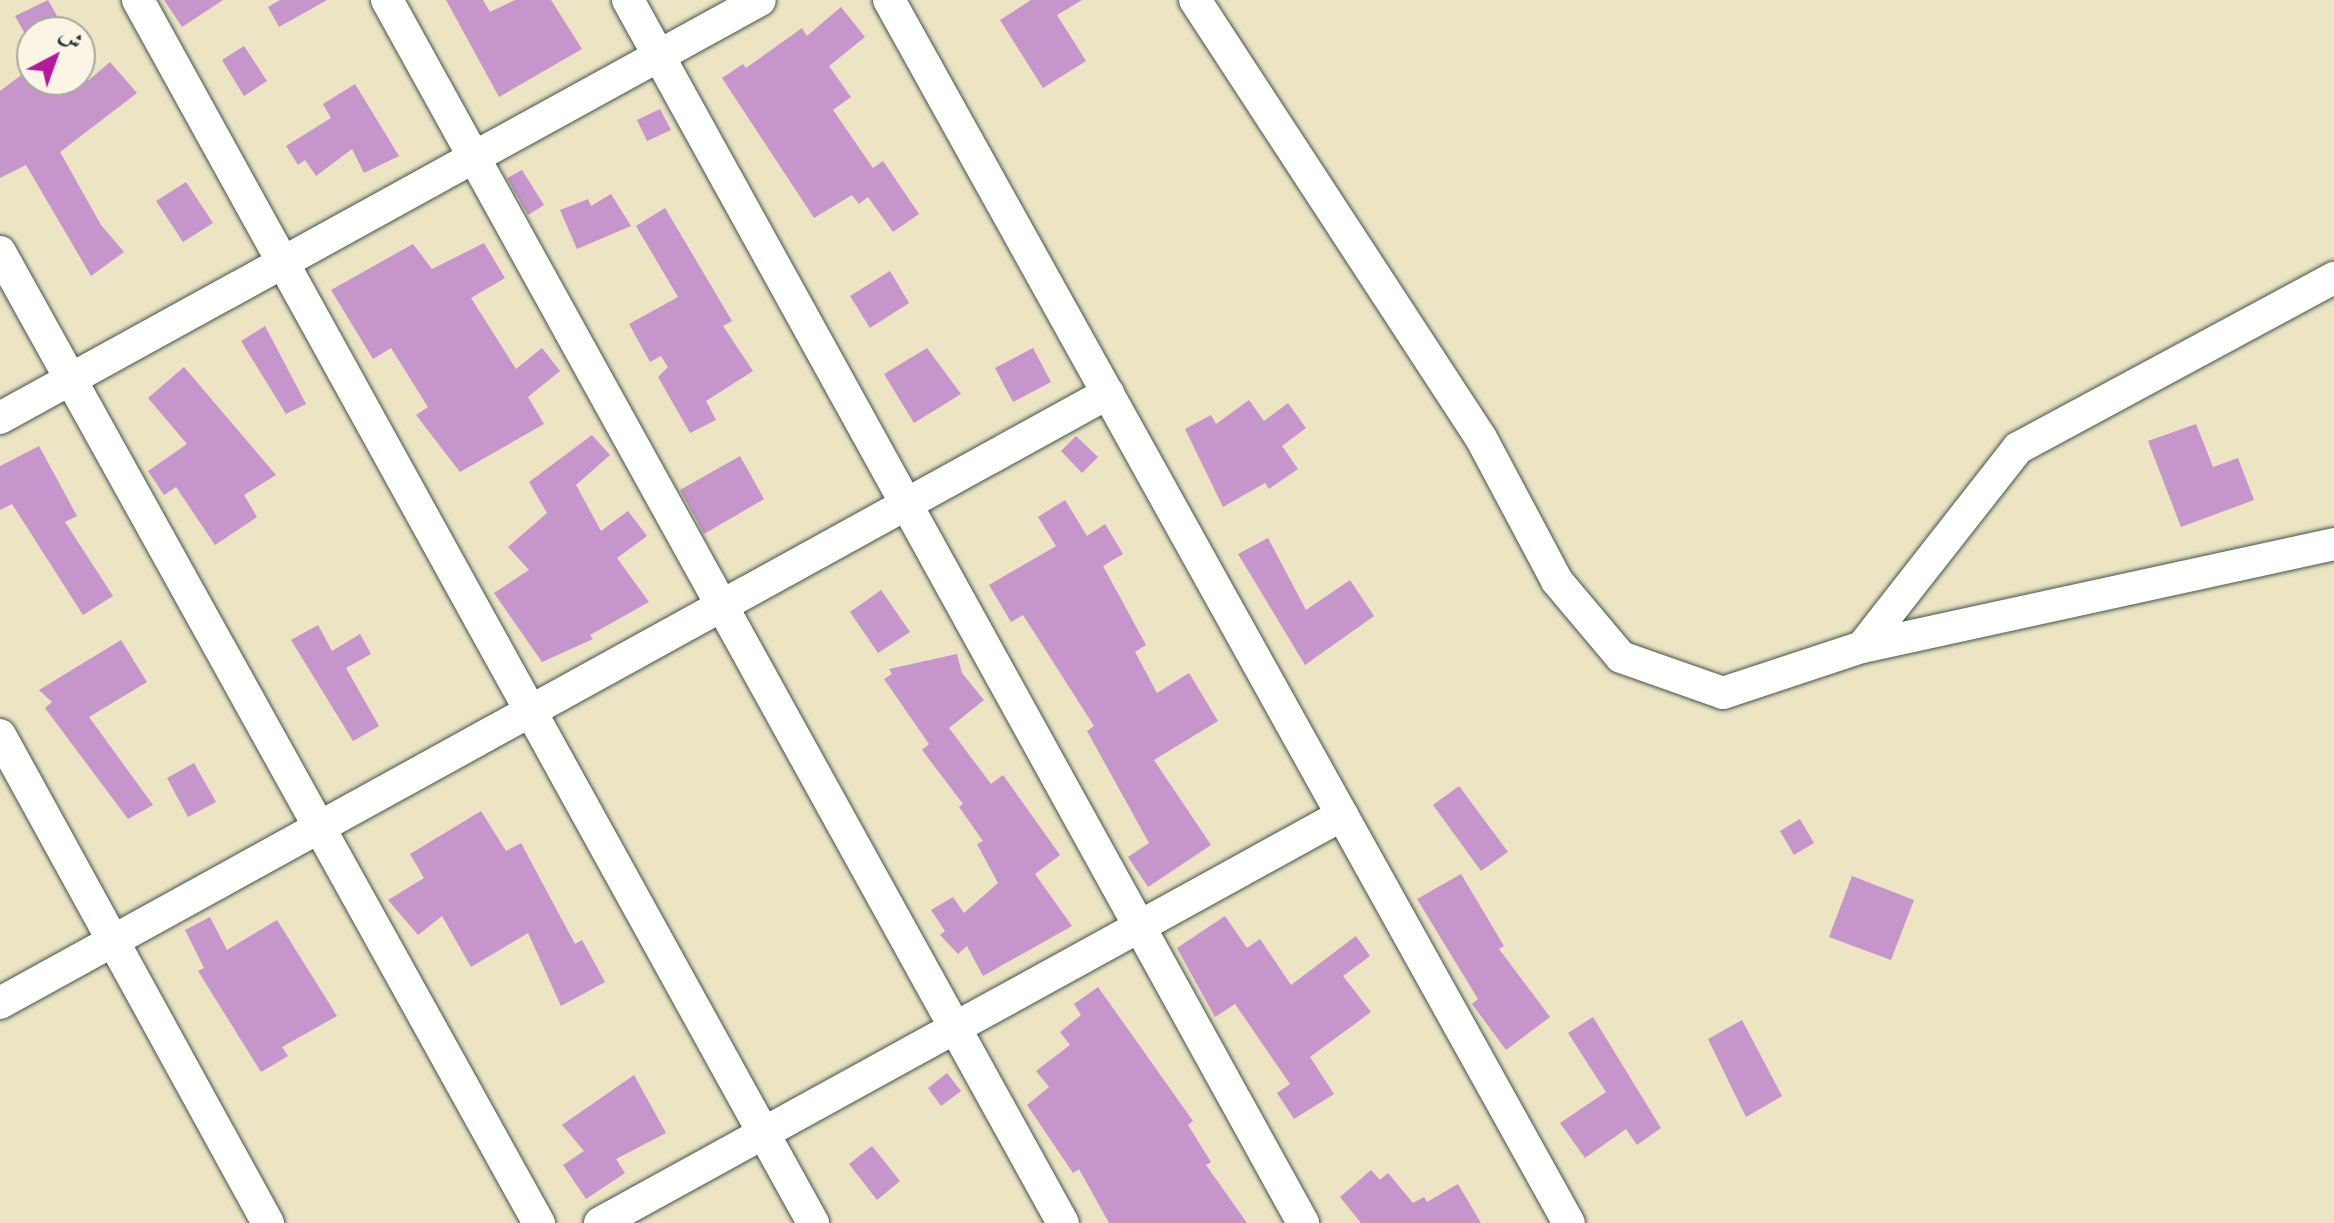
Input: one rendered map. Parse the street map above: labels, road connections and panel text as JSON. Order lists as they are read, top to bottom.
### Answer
{
  "north": "top right"
}
